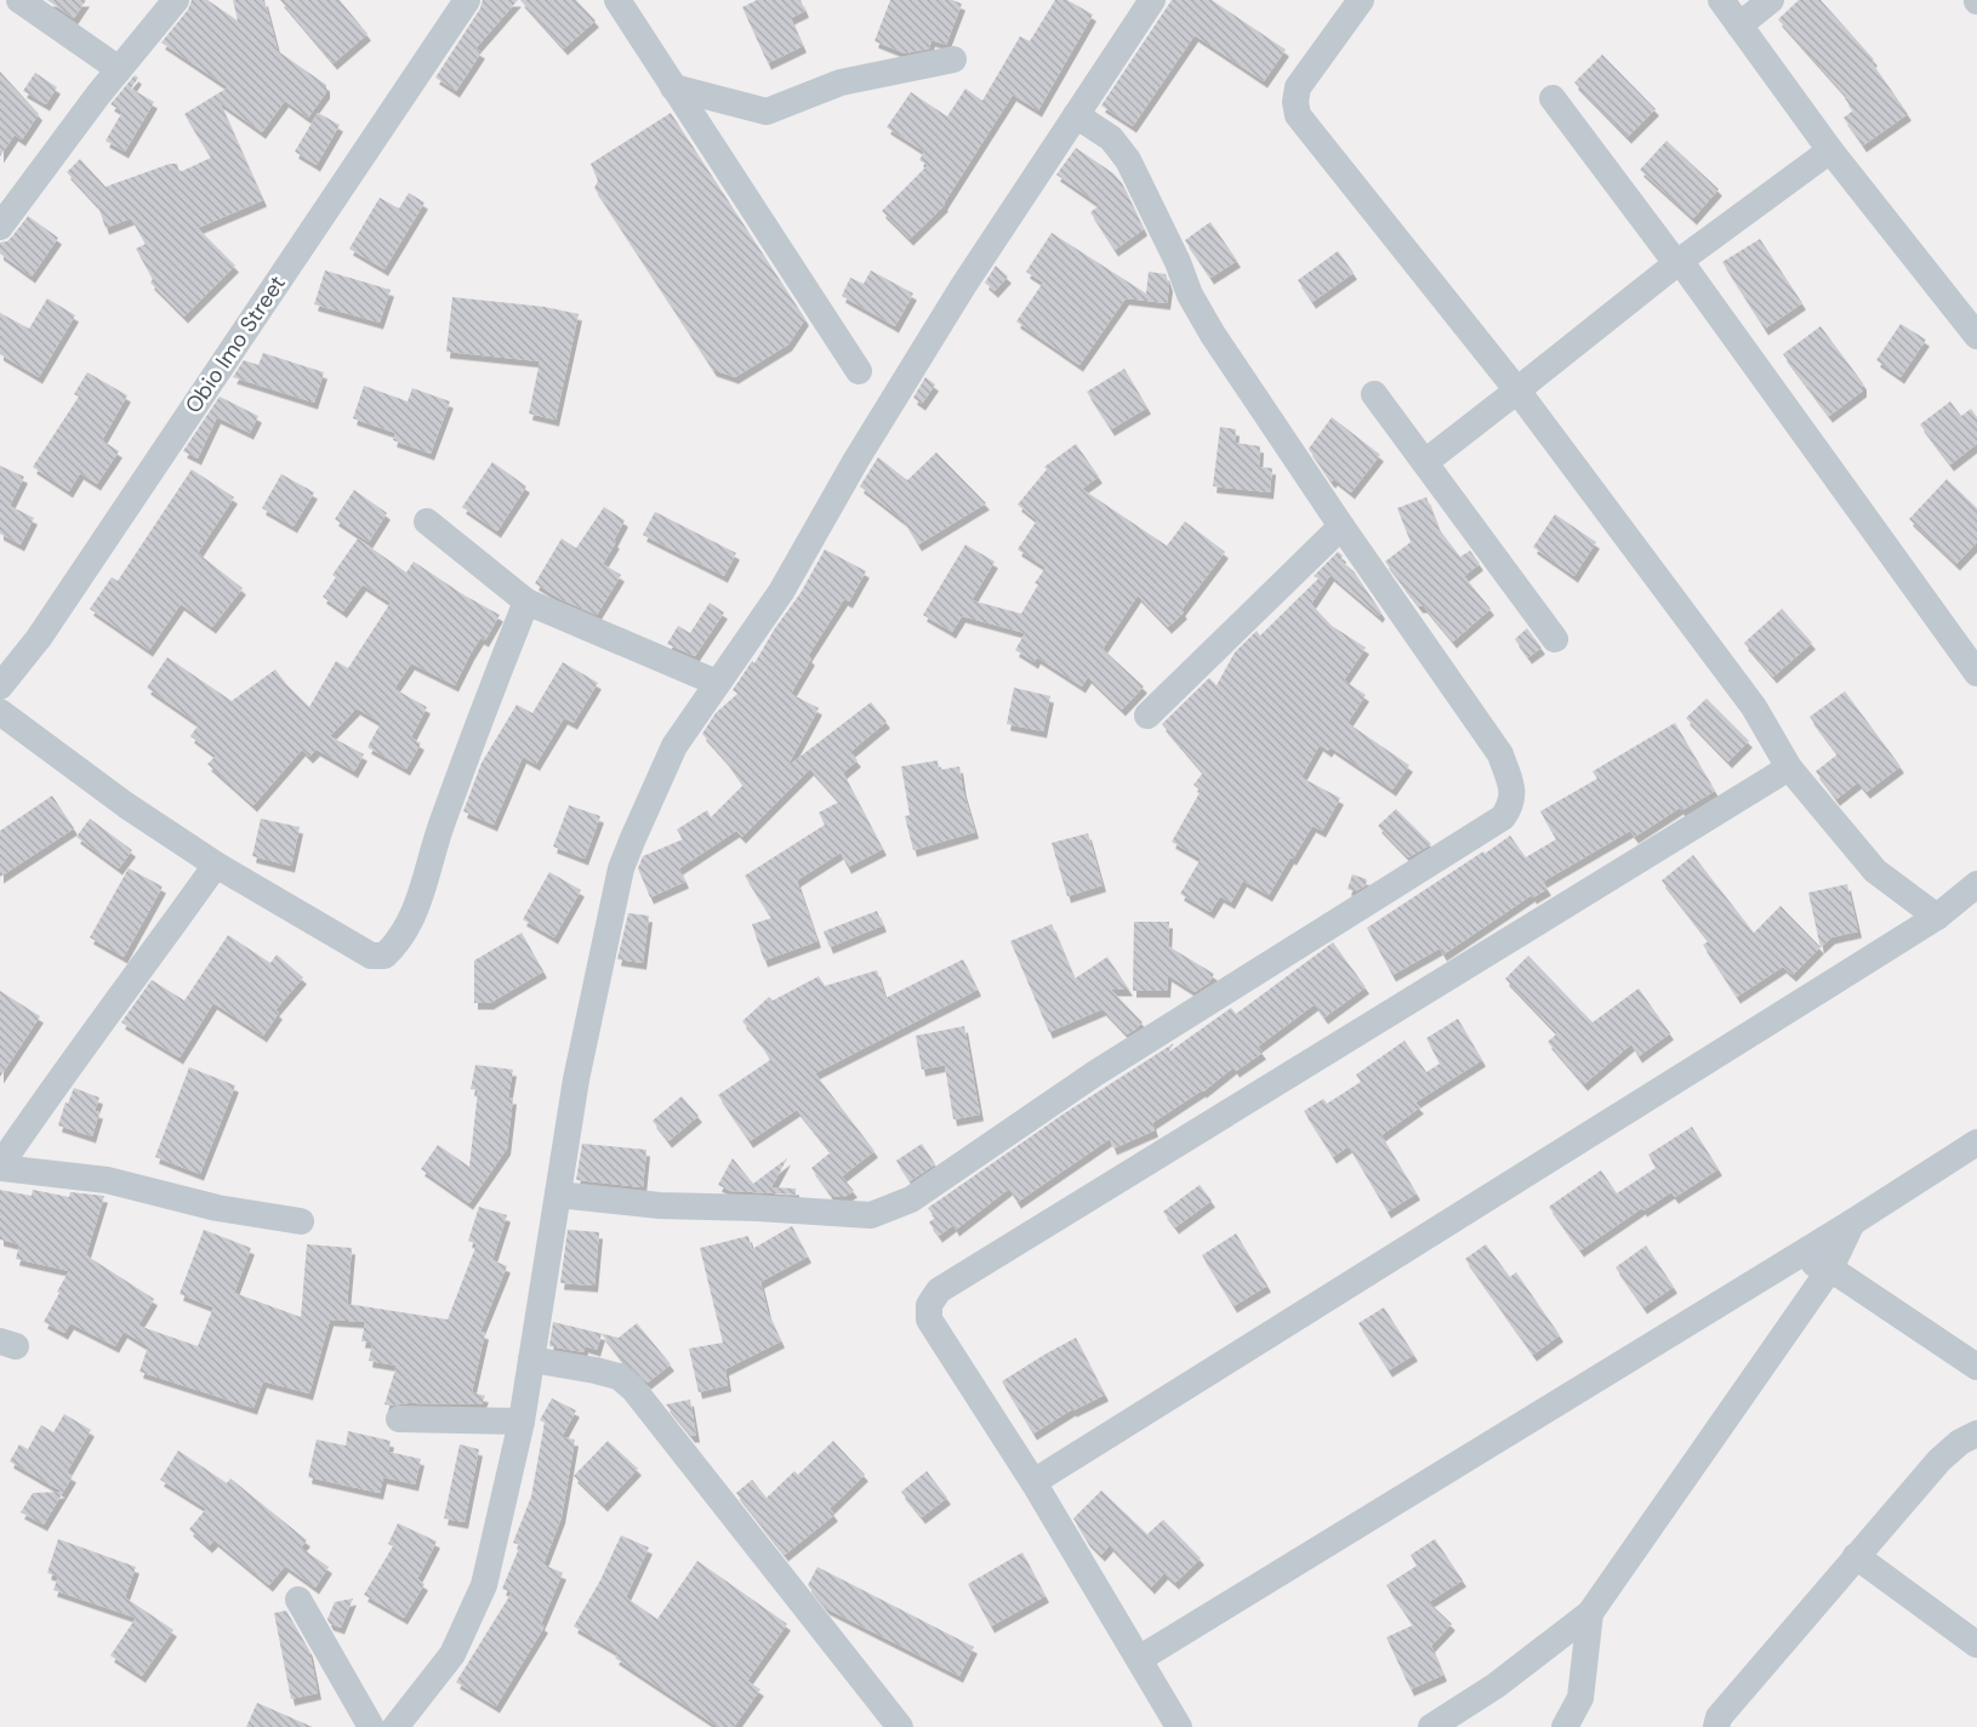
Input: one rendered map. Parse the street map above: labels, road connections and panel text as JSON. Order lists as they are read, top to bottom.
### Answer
{
  "streets": {
    "street": ["Obio Imo Street"]
  }
}
